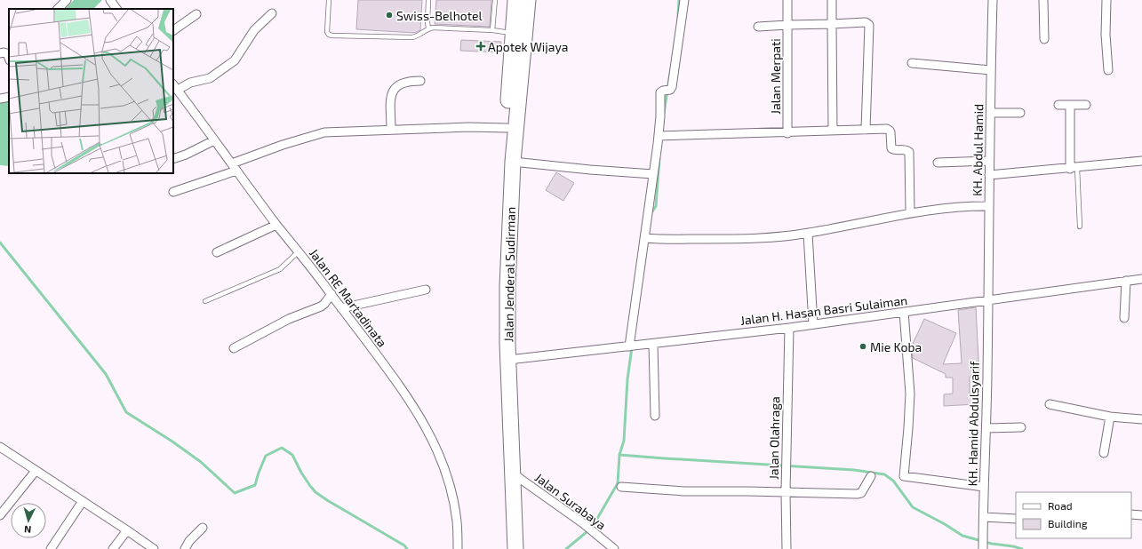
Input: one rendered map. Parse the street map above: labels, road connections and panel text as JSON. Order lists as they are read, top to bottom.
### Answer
{
  "streets": {
    "highway": ["Jalan Jenderal Sudirman"],
    "street": [
      "Jalan Merpati",
      "KH. Abdul Hamid",
      "Jalan RE Martadinata",
      "Jalan H. Hasan Basri Sulaiman",
      "KH. Hamid Abdulsyarif",
      "Jalan Olahraga",
      "Jalan Surabaya"
    ]
  },
  "crossings": [
    ["KH. Abdul Hamid", "Jalan H. Hasan Basri Sulaiman"],
    ["KH. Abdul Hamid", "KH. Hamid Abdulsyarif"],
    ["Jalan Jenderal Sudirman", "Jalan H. Hasan Basri Sulaiman"],
    ["Jalan Jenderal Sudirman", "Jalan Surabaya"],
    ["Jalan H. Hasan Basri Sulaiman", "KH. Hamid Abdulsyarif"],
    ["Jalan H. Hasan Basri Sulaiman", "Jalan Olahraga"]
  ],
  "places": {
    "other": ["Swiss-Belhotel", "Mie Koba"],
    "health": ["Apotek Wijaya"]
  },
  "legend": ["Road", "Building"],
  "north": "bottom"
}
